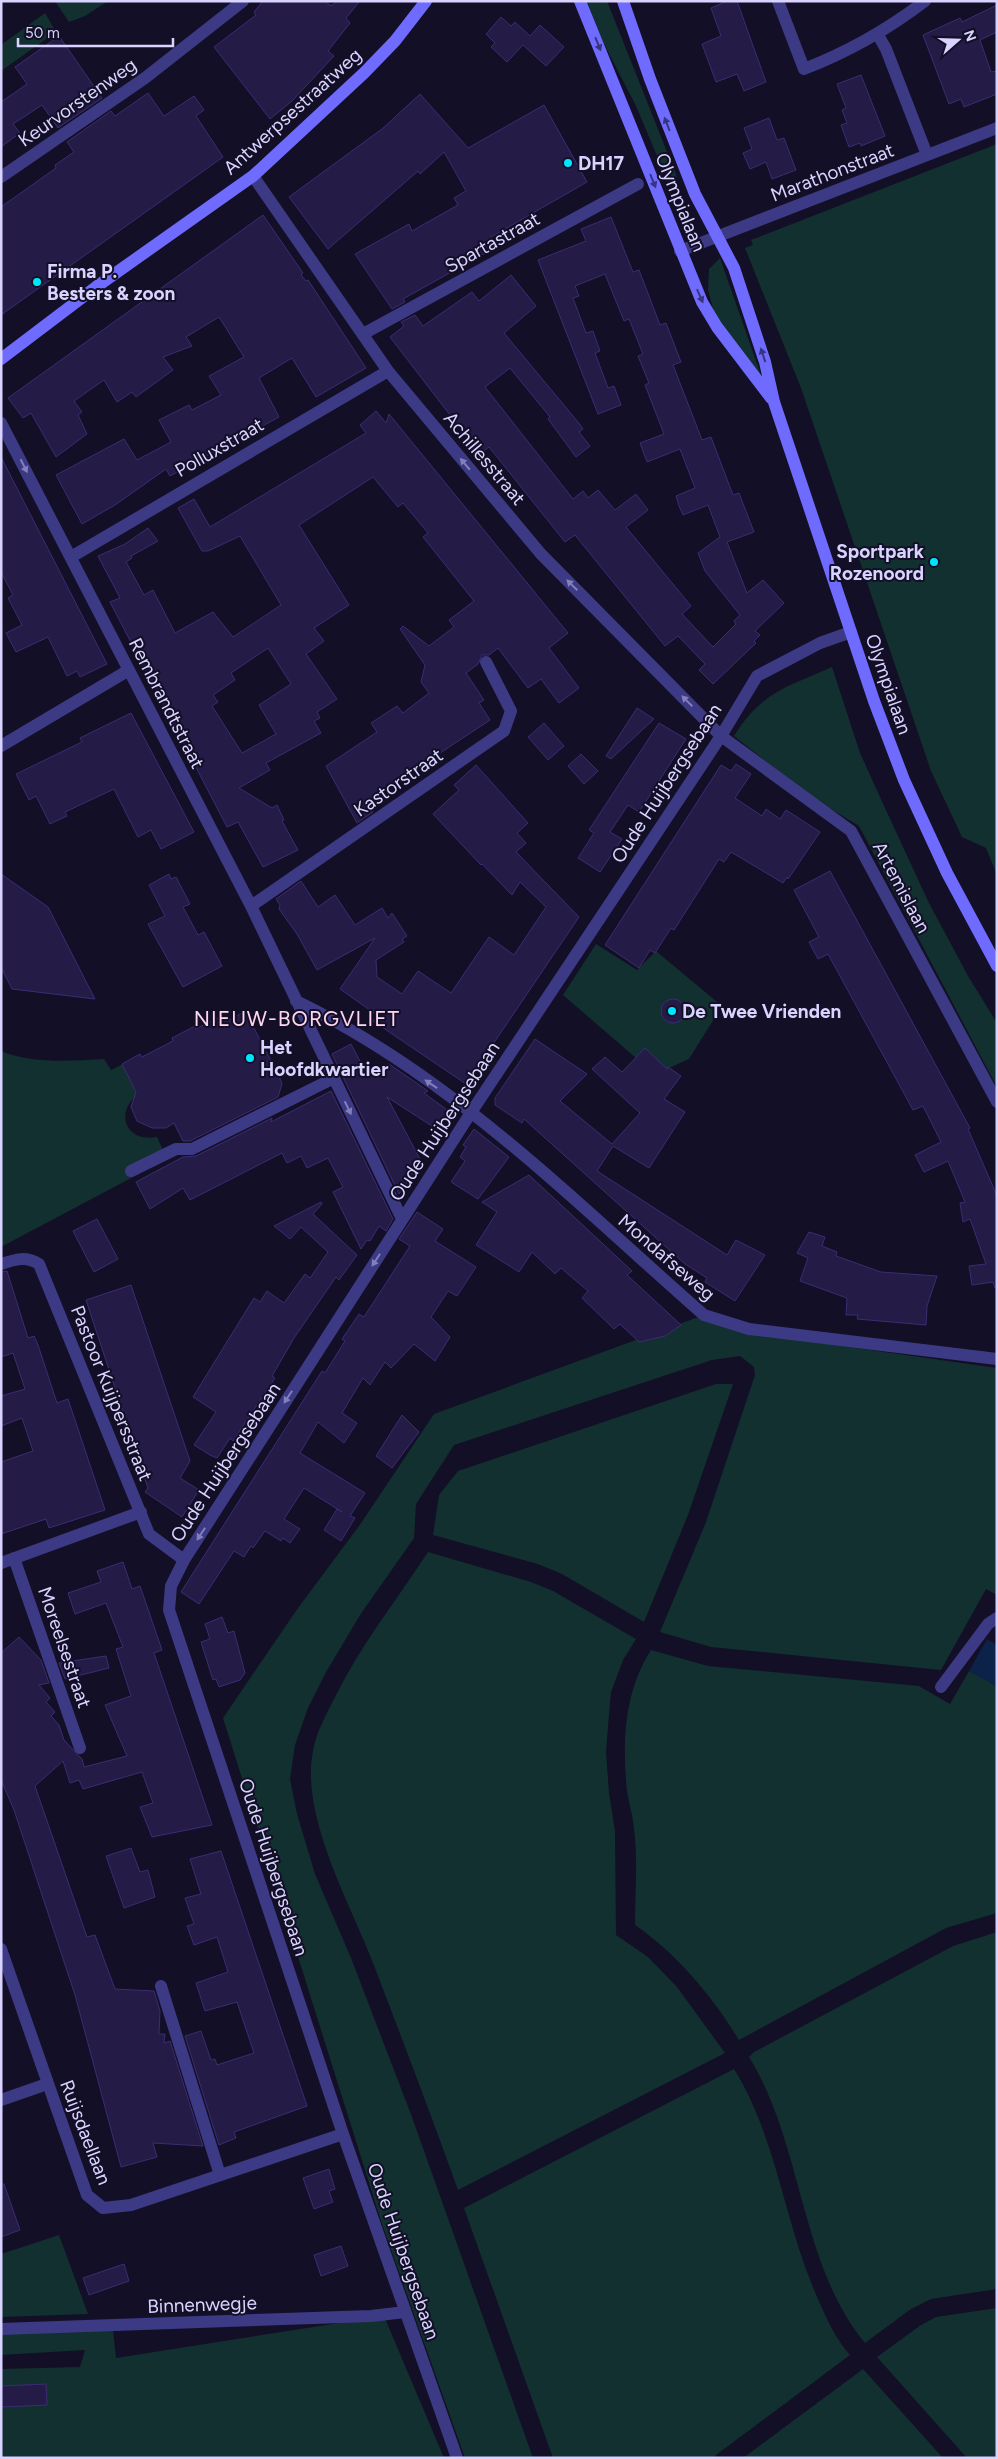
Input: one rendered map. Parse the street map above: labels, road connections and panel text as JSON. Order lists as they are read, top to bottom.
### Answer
{
  "streets": {
    "main road": ["Antwerpsestraatweg", "Olympialaan"],
    "street": [
      "Keurvorstenweg",
      "Marathonstraat",
      "Spartastraat",
      "Polluxstraat",
      "Achillesstraat",
      "Rembrandtstraat",
      "Kastorstraat",
      "Oude Huijbergsebaan",
      "Artemislaan",
      "Mondafseweg",
      "Pastoor Kuijpersstraat",
      "Moreelsestraat",
      "Ruijsdaellaan",
      "Binnenwegje"
    ]
  },
  "crossings": [
    ["Antwerpsestraatweg", "Achillesstraat"],
    ["Marathonstraat", "Olympialaan"],
    ["Olympialaan", "Oude Huijbergsebaan"],
    ["Spartastraat", "Achillesstraat"],
    ["Polluxstraat", "Achillesstraat"],
    ["Polluxstraat", "Rembrandtstraat"],
    ["Achillesstraat", "Oude Huijbergsebaan"],
    ["Achillesstraat", "Artemislaan"],
    ["Rembrandtstraat", "Kastorstraat"],
    ["Rembrandtstraat", "Oude Huijbergsebaan"],
    ["Oude Huijbergsebaan", "Artemislaan"],
    ["Oude Huijbergsebaan", "Mondafseweg"],
    ["Oude Huijbergsebaan", "Pastoor Kuijpersstraat"],
    ["Oude Huijbergsebaan", "Ruijsdaellaan"],
    ["Oude Huijbergsebaan", "Binnenwegje"]
  ],
  "one_way": ["Achillesstraat"],
  "districts": ["NIEUW-BORGVLIET"],
  "places": [
    "DH17",
    "Firma P. Besters & zoon",
    "Sportpark Rozenoord",
    "De Twee Vrienden",
    "Het Hoofdkwartier"
  ],
  "scale_bar": "50 m",
  "north": "right"
}
